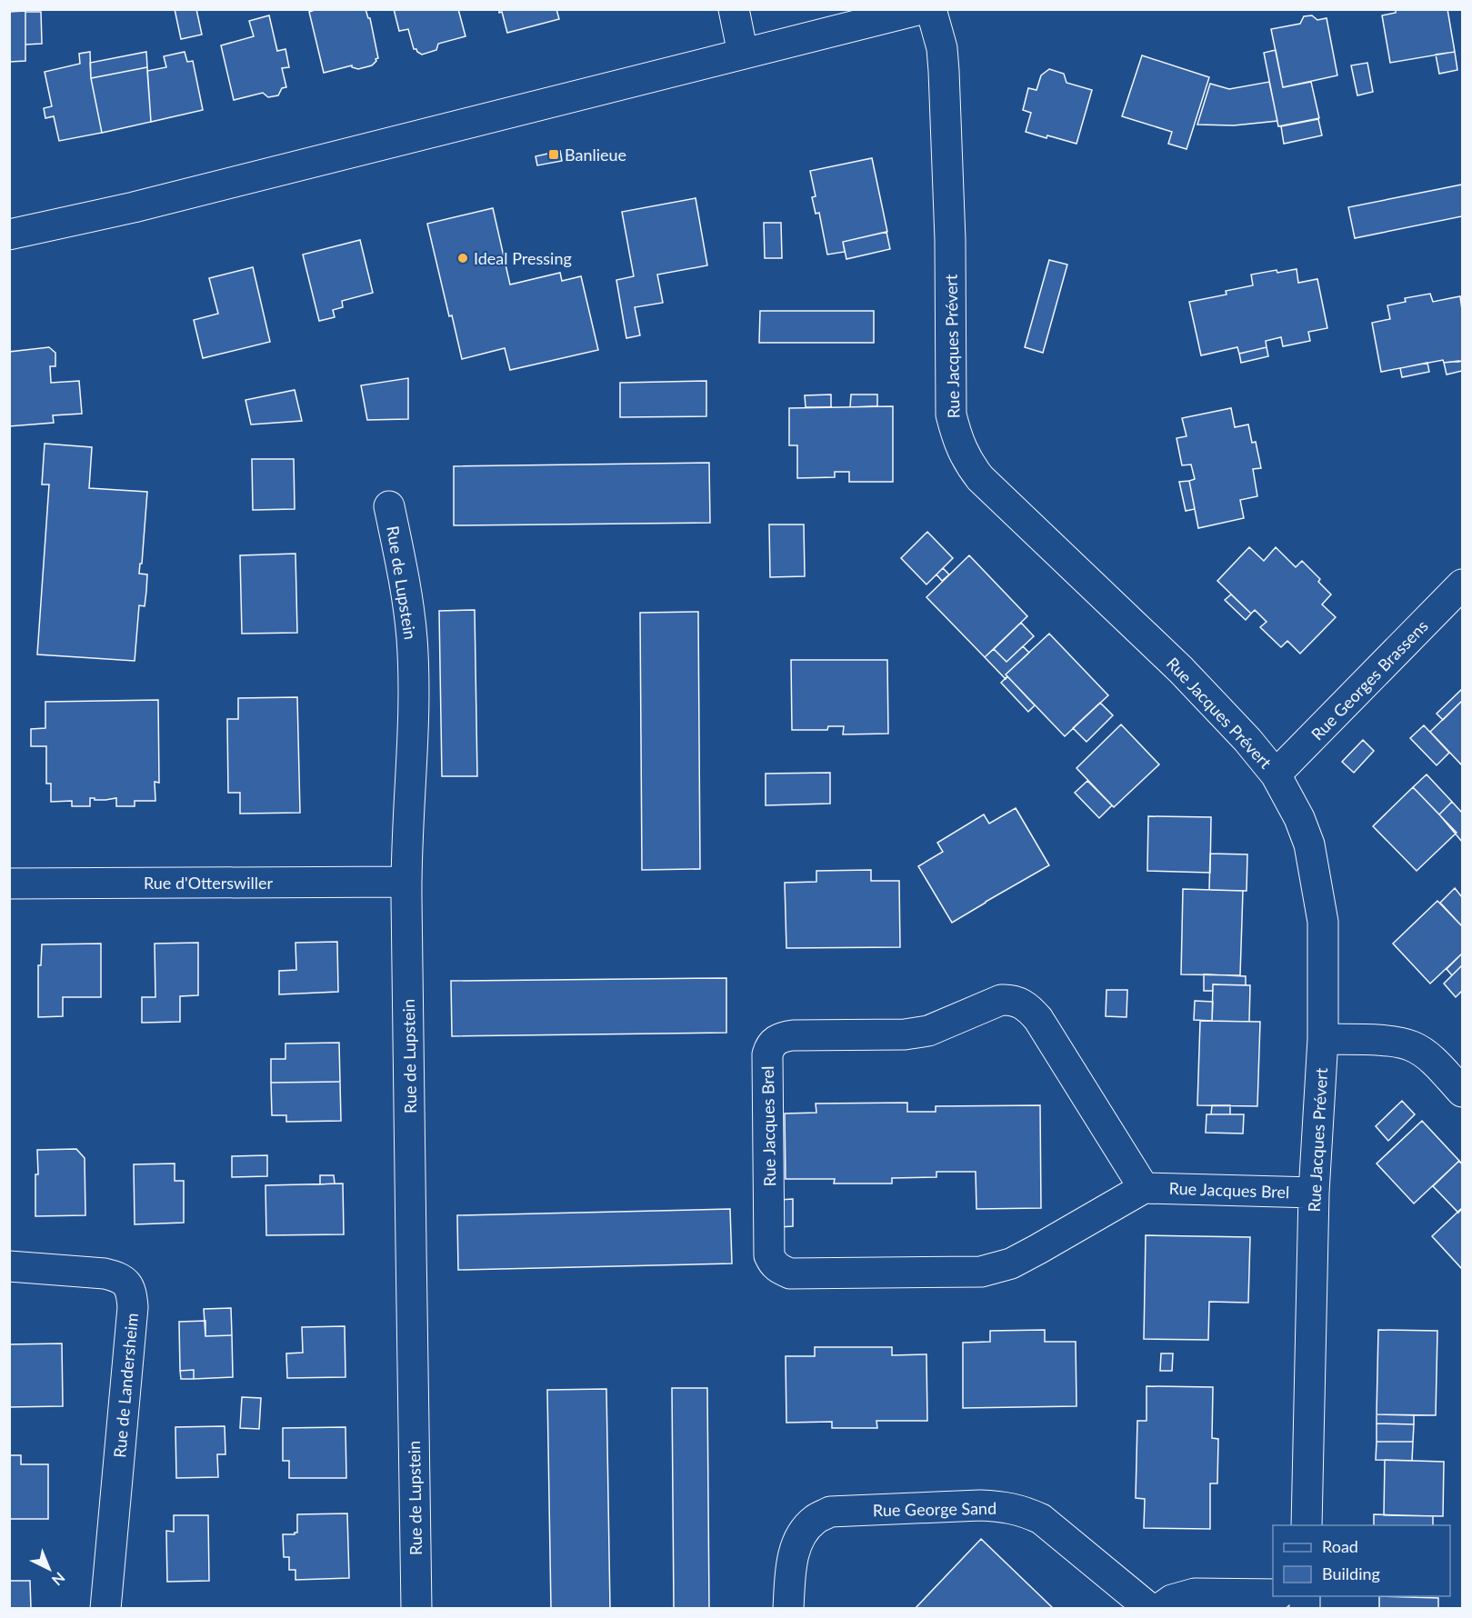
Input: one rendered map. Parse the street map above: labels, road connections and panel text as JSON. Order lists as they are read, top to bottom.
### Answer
{
  "streets": {
    "street": [
      "Rue Jacques Prévert",
      "Rue de Lupstein",
      "Rue Georges Brassens",
      "Rue d'Otterswiller",
      "Rue Jacques Brel",
      "Rue de Landersheim",
      "Rue George Sand"
    ]
  },
  "crossings": [
    ["Rue Jacques Prévert", "Rue Georges Brassens"],
    ["Rue Jacques Prévert", "Rue Jacques Brel"],
    ["Rue de Lupstein", "Rue d'Otterswiller"]
  ],
  "places": {
    "transit": ["Banlieue"],
    "other": ["Ideal Pressing"]
  },
  "legend": ["Road", "Building"],
  "north": "bottom right"
}
